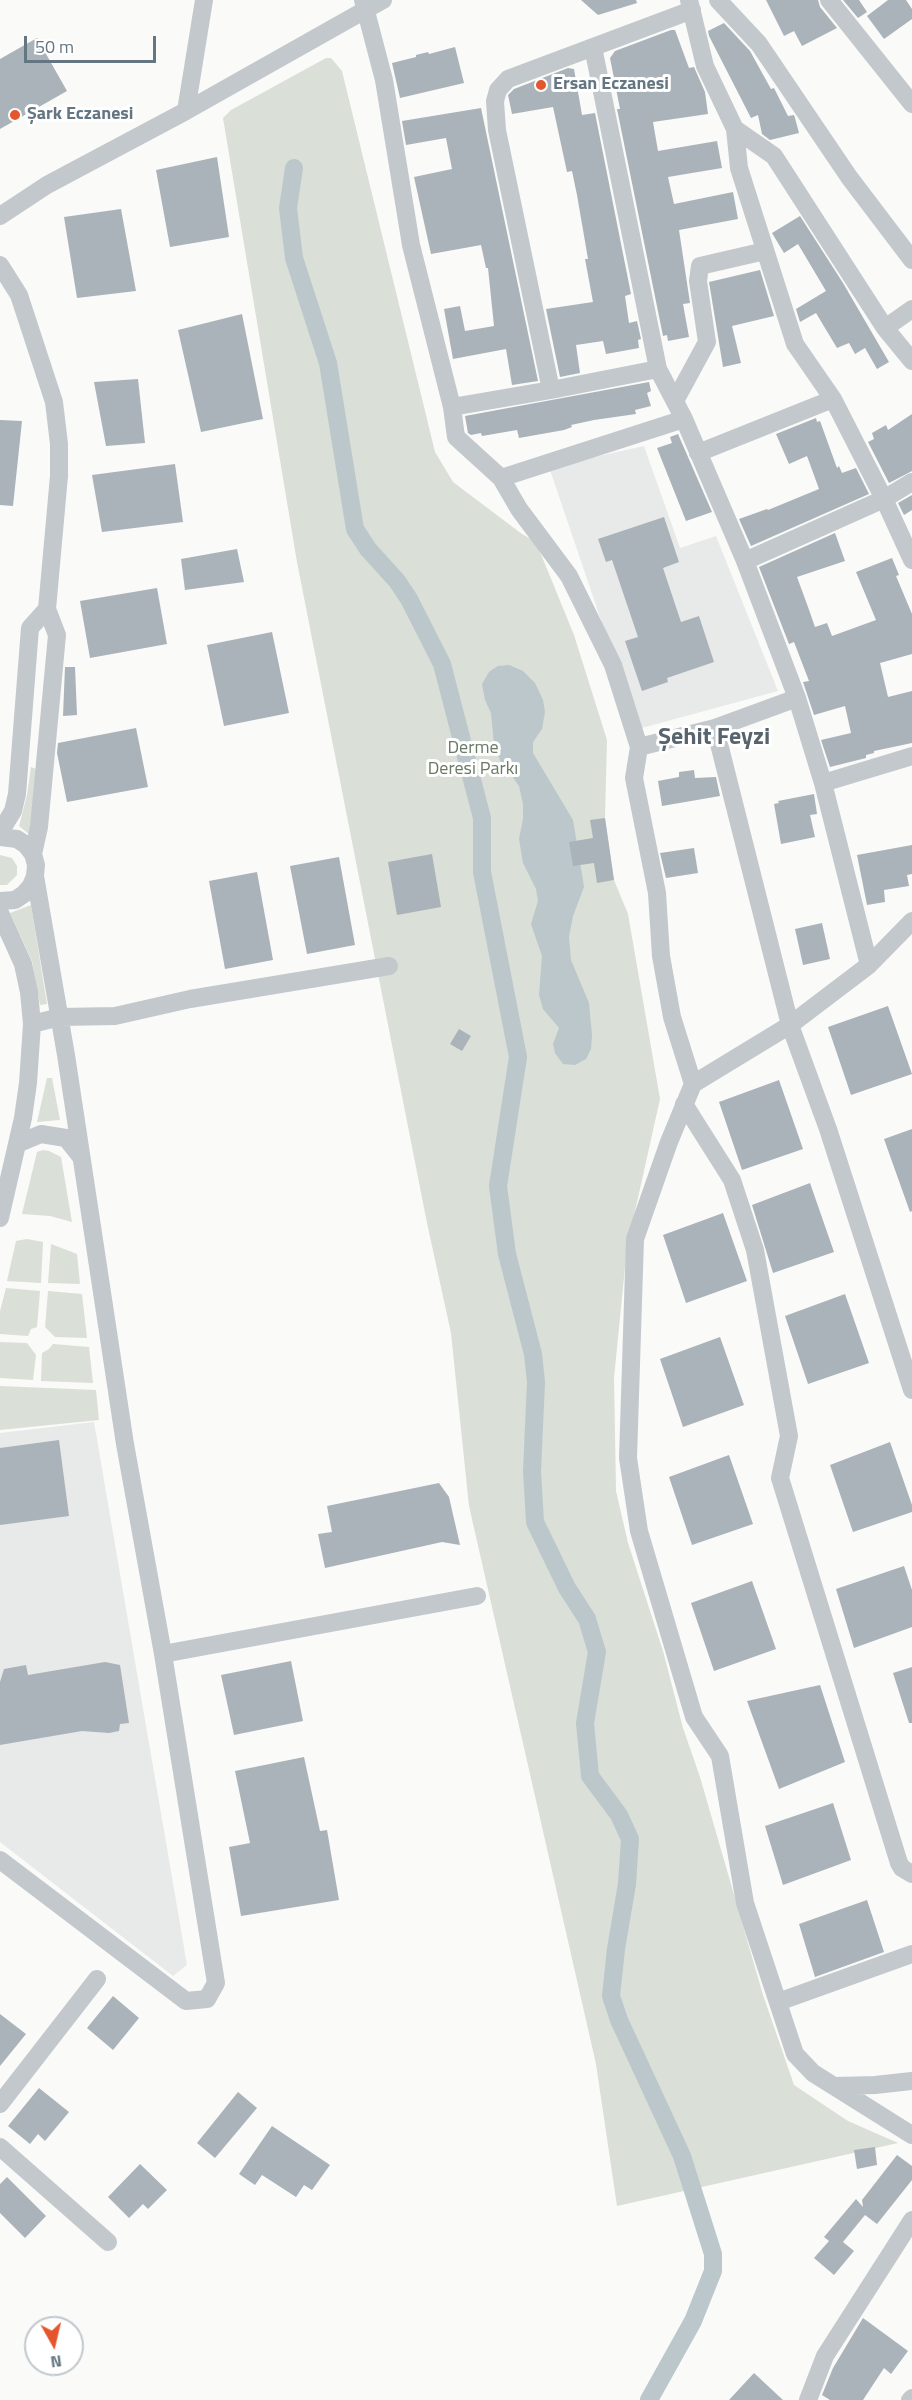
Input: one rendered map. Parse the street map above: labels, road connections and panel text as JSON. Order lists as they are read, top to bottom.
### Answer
{
  "districts": ["Şehit Feyzi"],
  "parks": ["Derme Deresi Parkı"],
  "places": ["Ersan Eczanesi", "Şark Eczanesi"],
  "scale_bar": "50 m",
  "north": "bottom"
}
